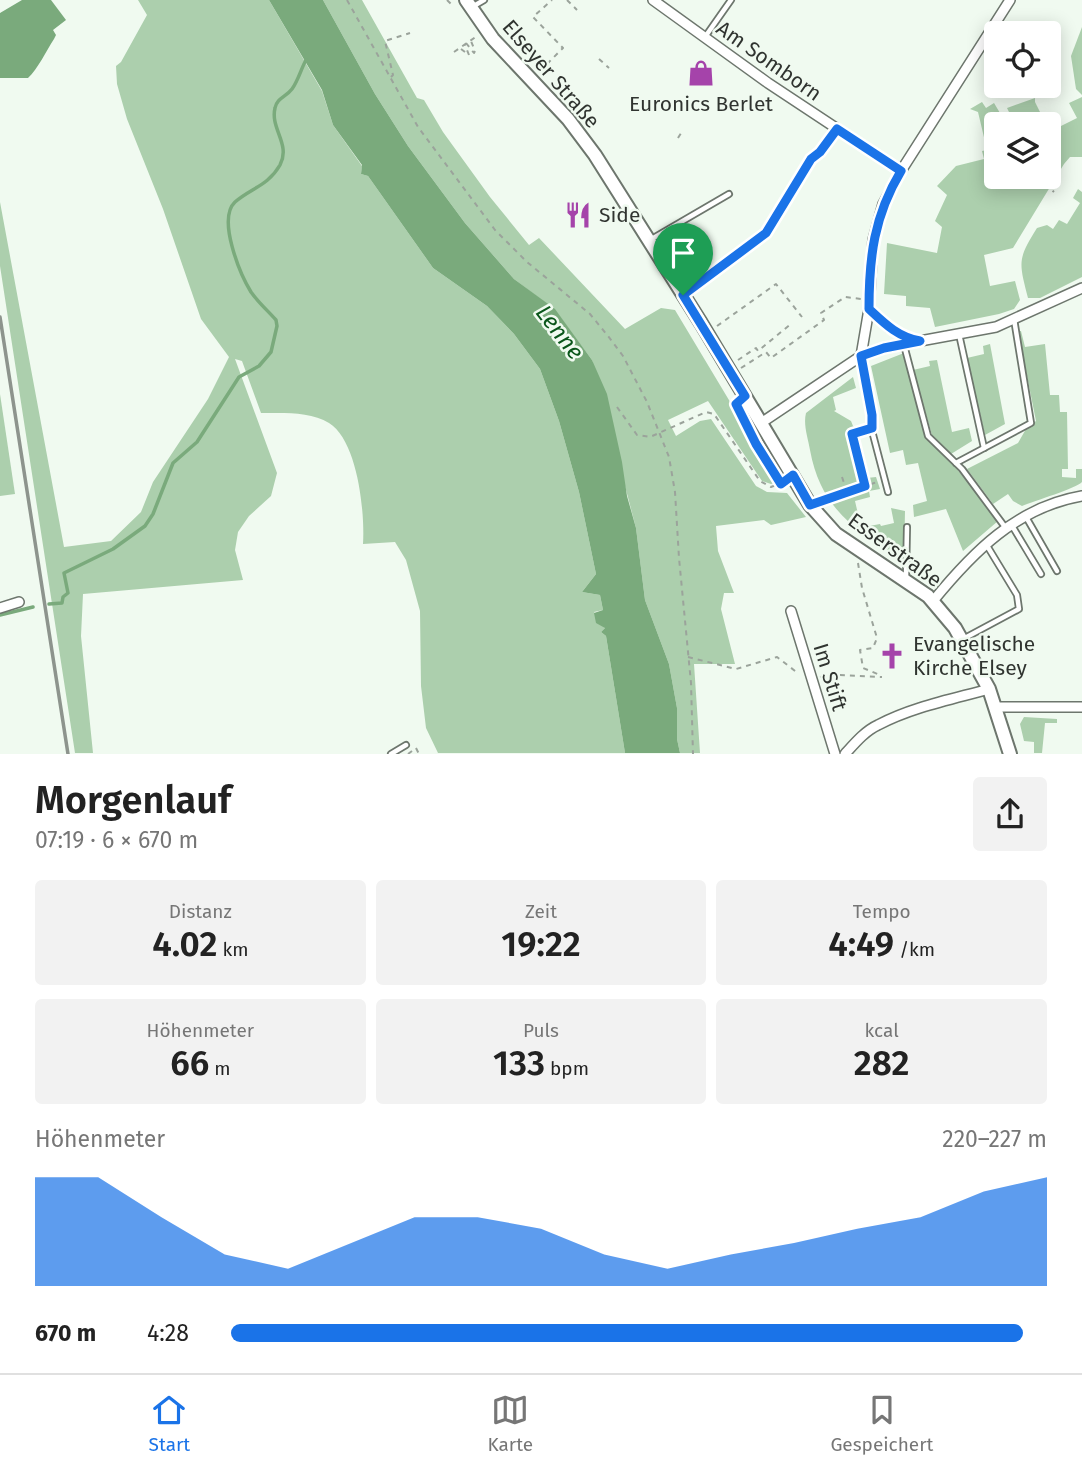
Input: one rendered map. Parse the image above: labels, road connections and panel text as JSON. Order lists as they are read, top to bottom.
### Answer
{
  "streets": {
    "main road": ["Elseyer Straße", "Esserstraße"],
    "street": ["Am Somborn", "Im Stift"]
  },
  "crossings": [
    ["Elseyer Straße", "Esserstraße"]
  ],
  "water": ["Lenne"],
  "places": {
    "shop": ["Euronics Berlet"],
    "restaurant": ["Side"],
    "church": ["Evangelische Kirche Elsey"]
  },
  "page": {
    "heading": ["Morgenlauf", "07:19 · 6 × 670 m"],
    "stats": [
      ["Distanz", "4.02 km"],
      ["Zeit", "19:22"],
      ["Tempo", "4:49 /km"],
      ["Höhenmeter", "66 m"],
      ["Puls", "133 bpm"],
      ["kcal", "282"]
    ],
    "chart": ["Höhenmeter", "220–227 m"],
    "list": [
      {
        "name": "670 m",
        "note": "4:28"
      }
    ],
    "tabs": ["Start", "Karte", "Gespeichert"]
  }
}
